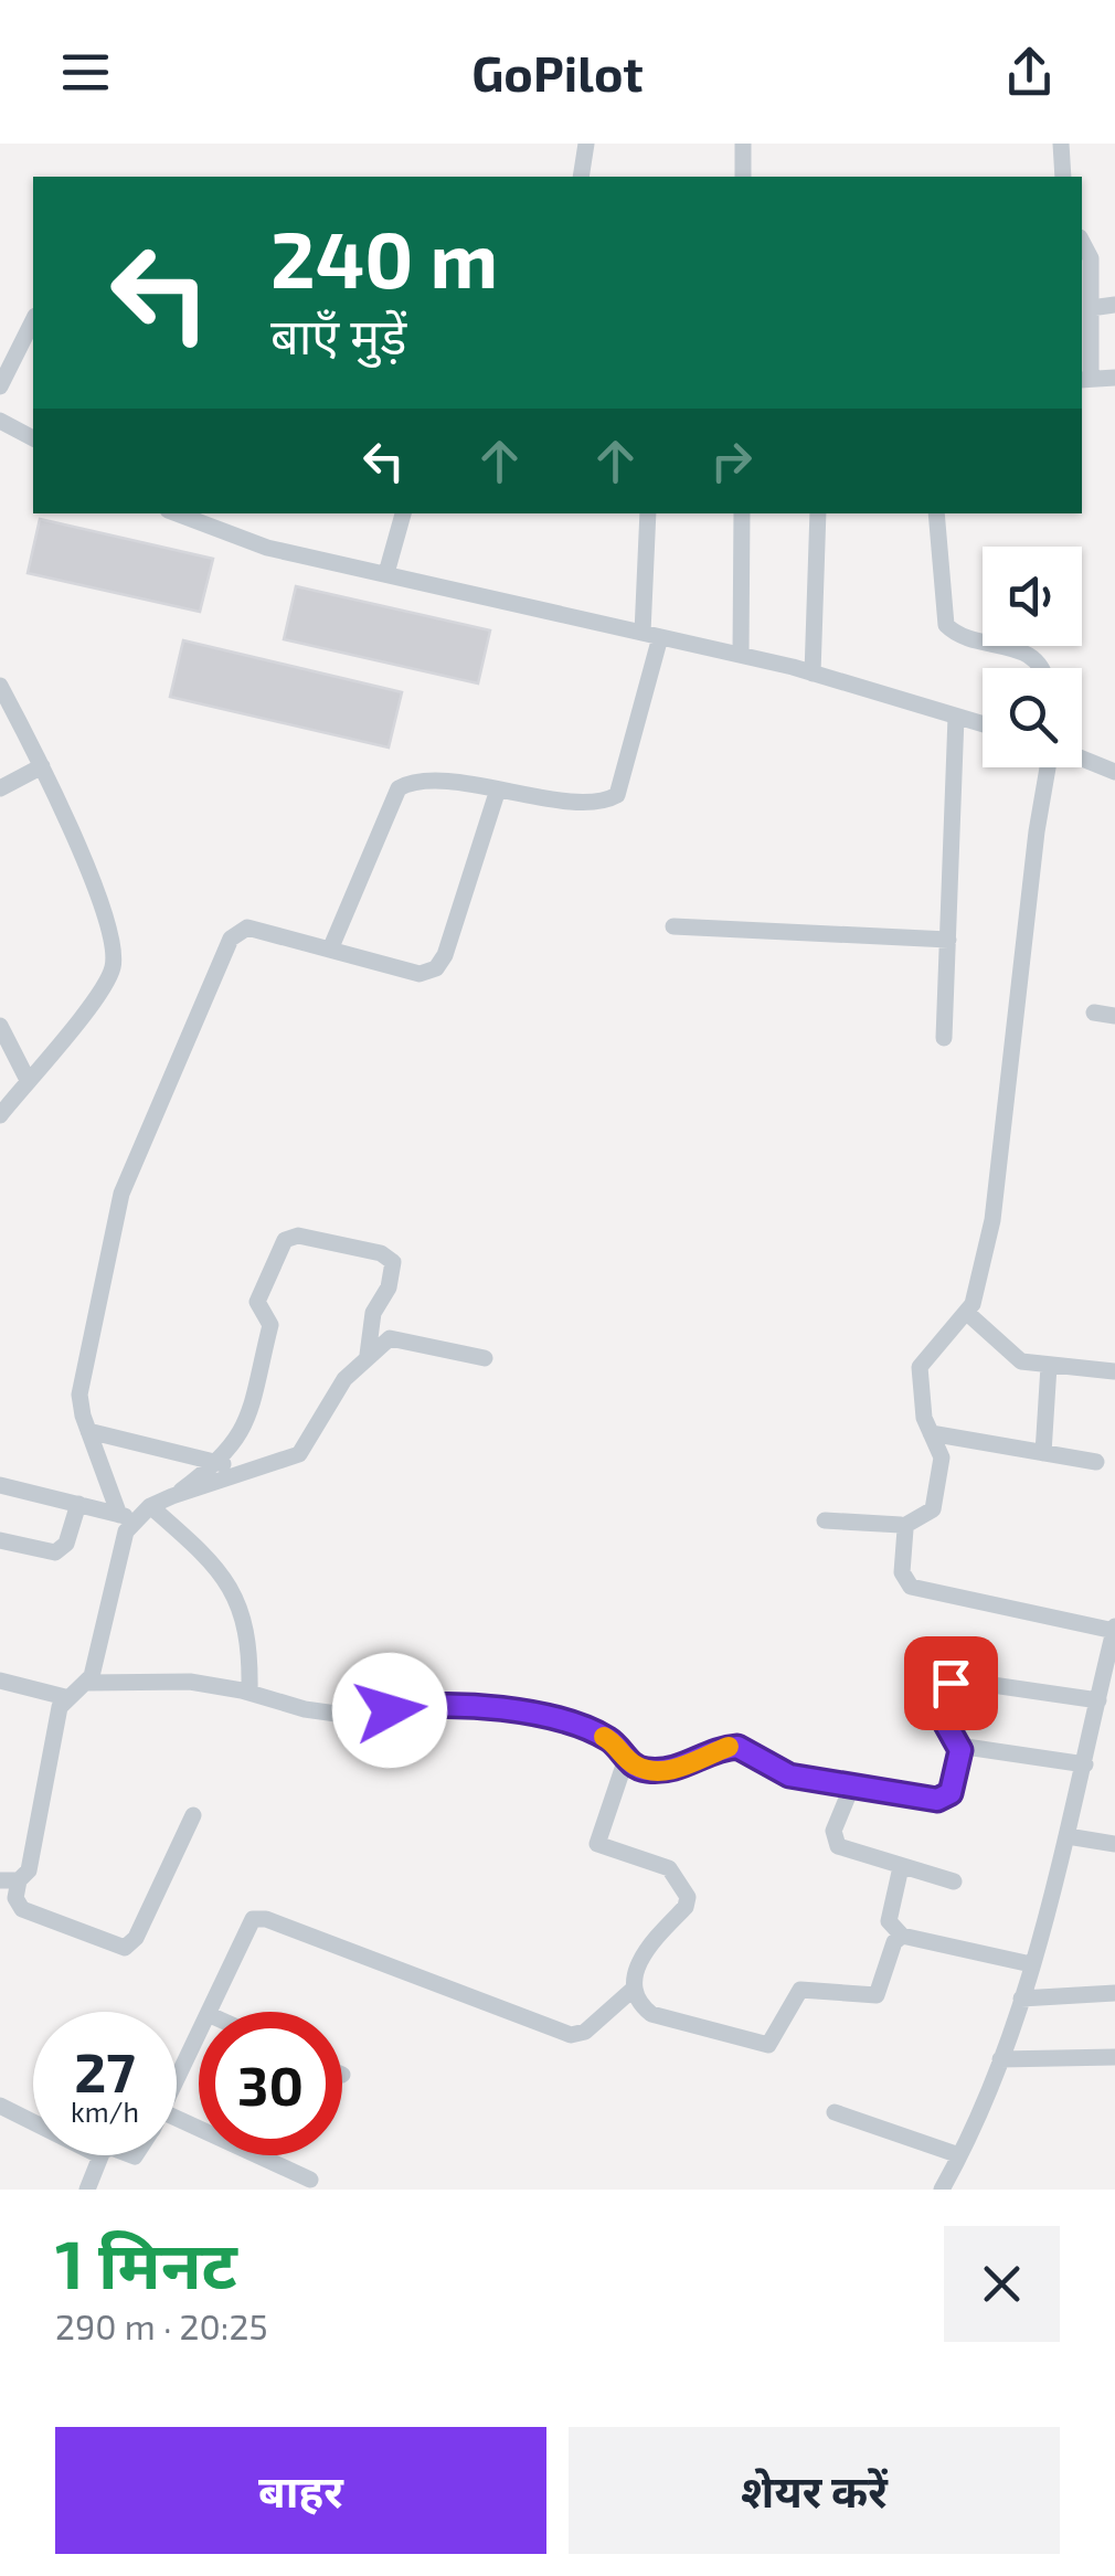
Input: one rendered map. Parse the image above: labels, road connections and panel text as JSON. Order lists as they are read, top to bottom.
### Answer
{
  "page": {
    "header": "GoPilot",
    "turn": ["240 m", "बाएँ मुड़ें"],
    "speed": "27 km/h",
    "limit": "30",
    "heading": ["1 मिनट", "290 m · 20:25"],
    "buttons": ["बाहर", "शेयर करें"]
  }
}
